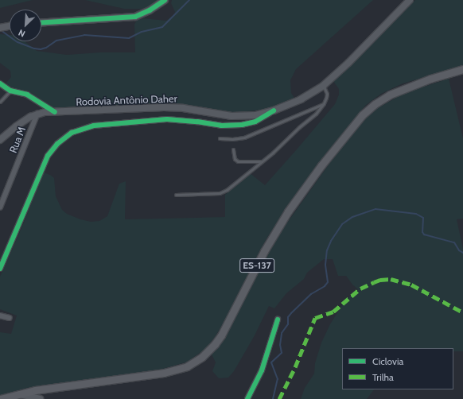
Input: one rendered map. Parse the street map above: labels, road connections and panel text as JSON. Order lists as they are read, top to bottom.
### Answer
{
  "streets": {
    "main road": ["Rodovia Antônio Daher", "ES-137"],
    "street": ["Rua M"]
  },
  "crossings": [
    ["Rodovia Antônio Daher", "Rua M"]
  ],
  "legend": ["Ciclovia", "Trilha"],
  "north": "bottom left"
}
